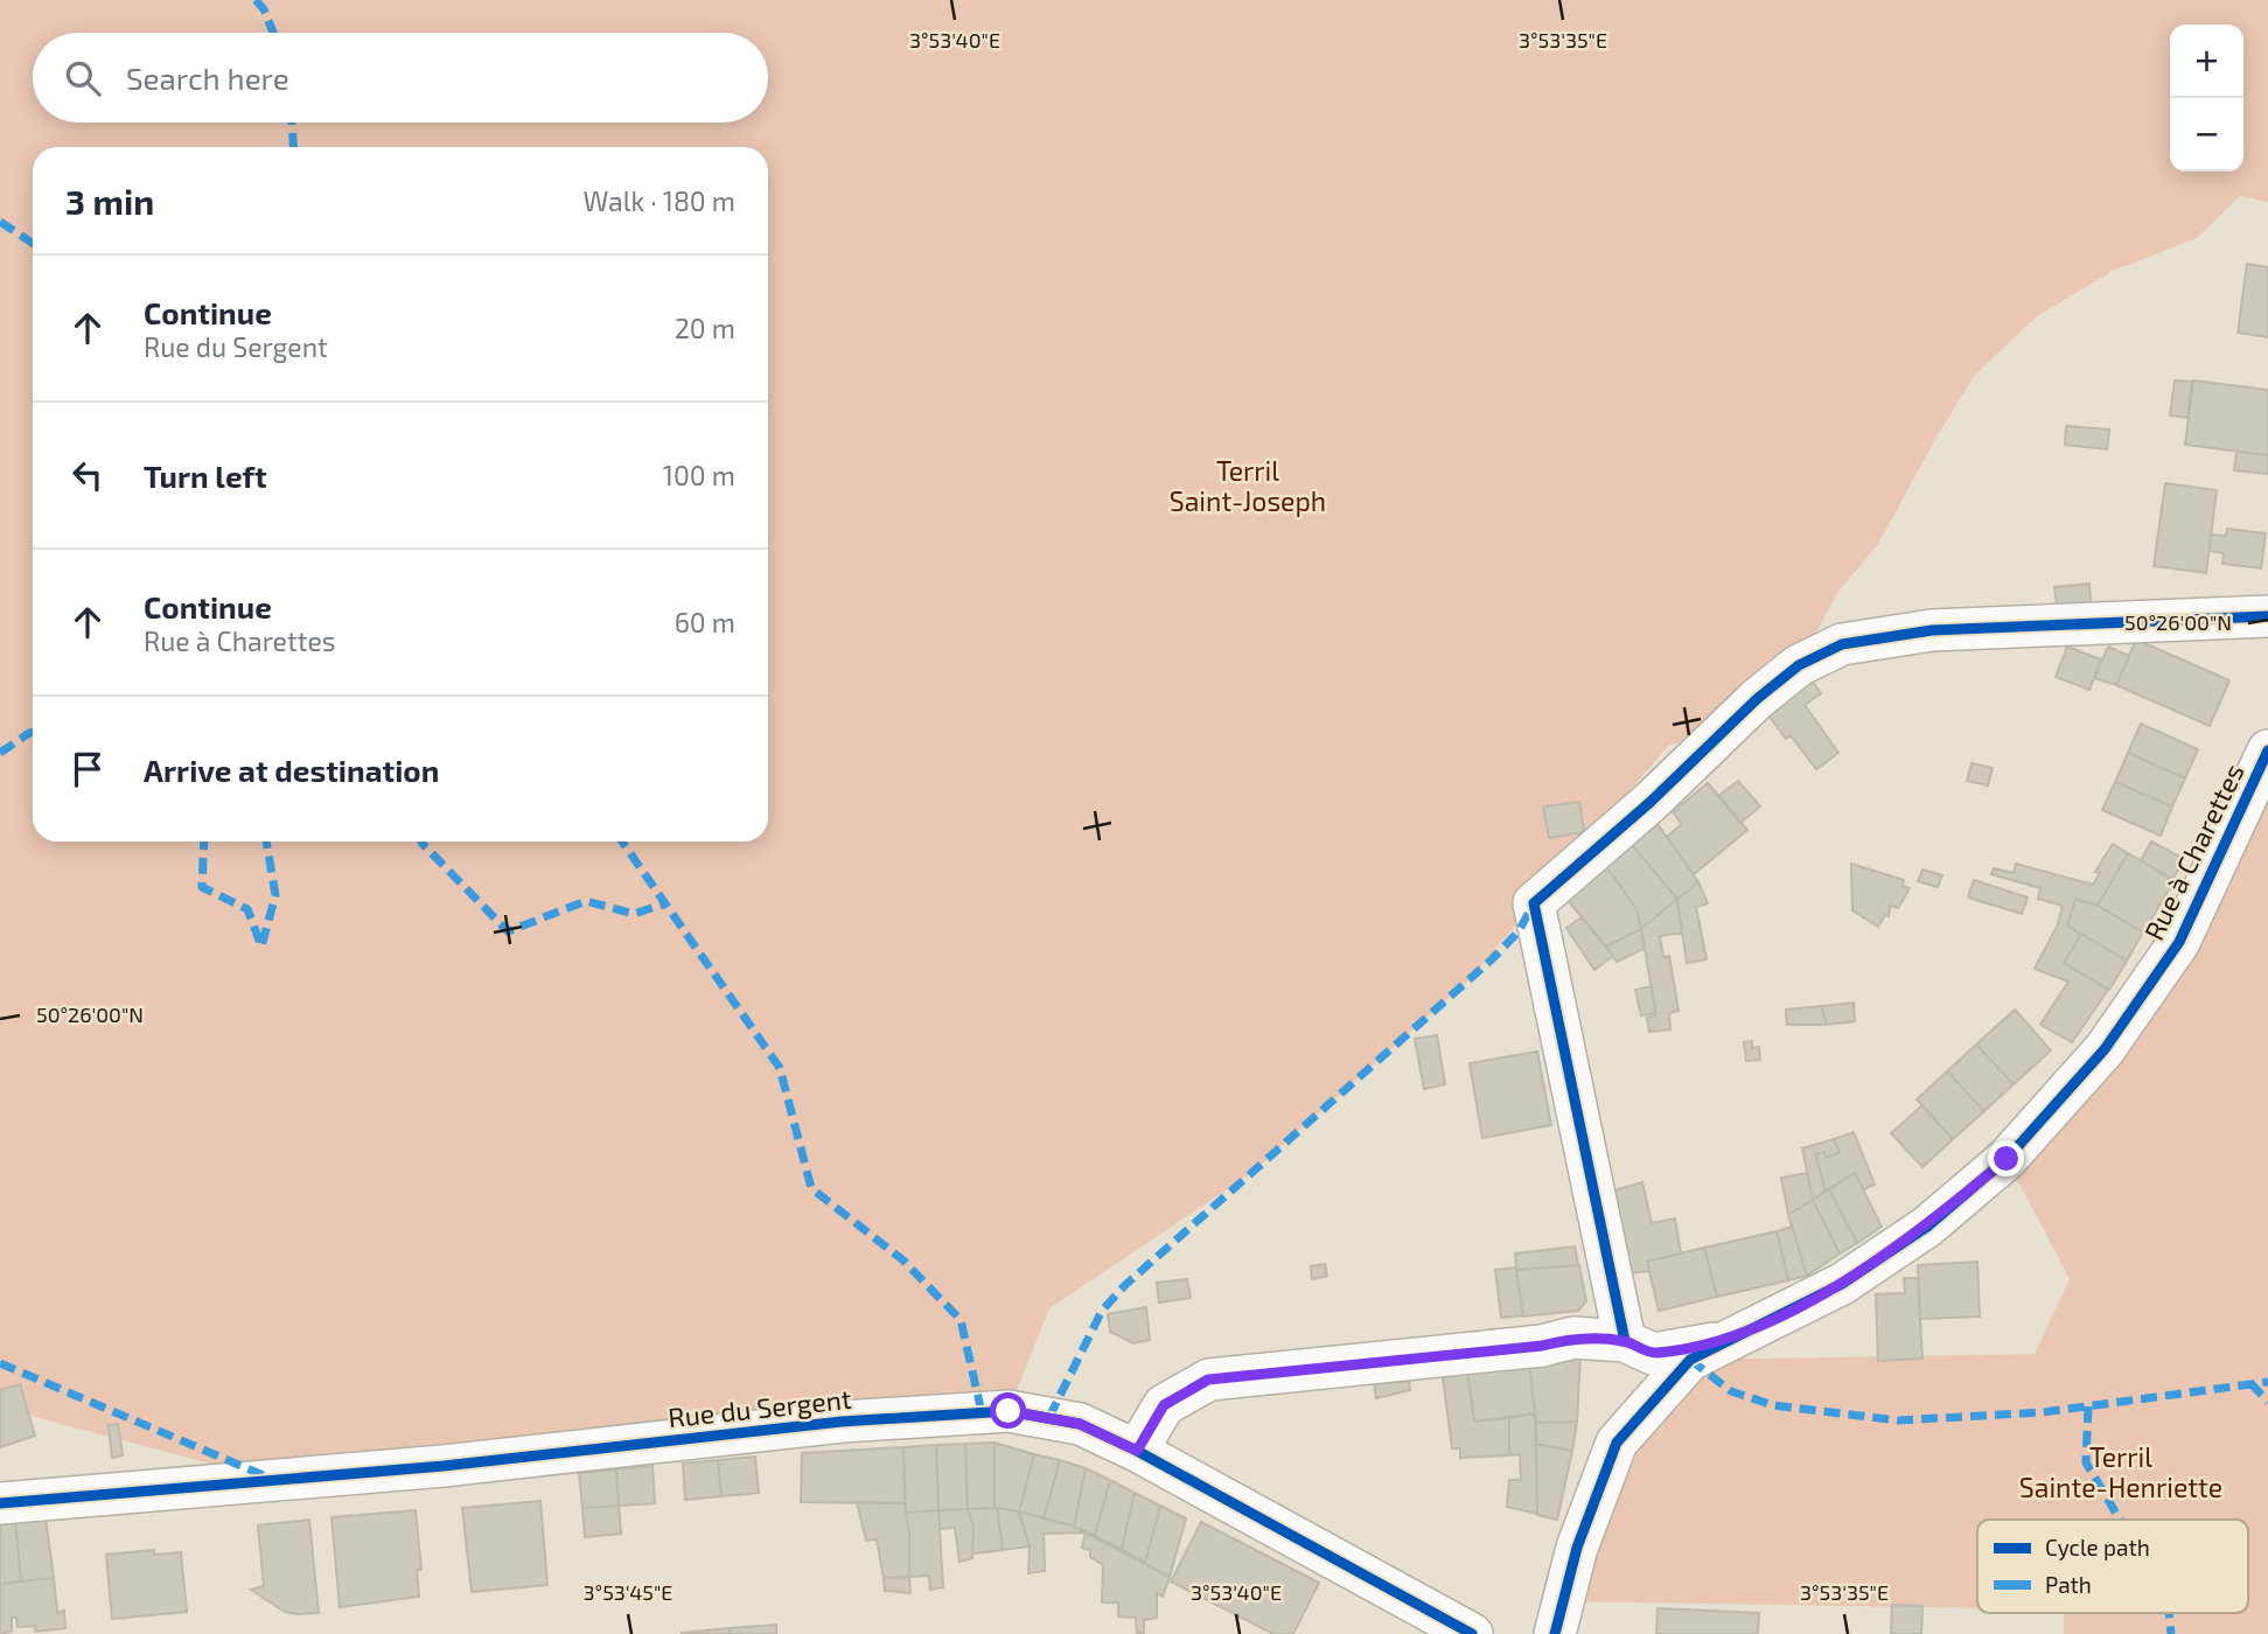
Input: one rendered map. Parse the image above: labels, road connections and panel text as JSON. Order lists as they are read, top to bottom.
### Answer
{
  "streets": {
    "street": ["Rue à Charettes", "Rue du Sergent"]
  },
  "parks": ["Terril Saint-Joseph", "Terril Sainte-Henriette"],
  "legend": ["Cycle path", "Path"],
  "page": {
    "map_buttons": ["+", "−"],
    "search": "Search here",
    "heading": ["3 min", "Walk · 180 m"],
    "list": [
      ["Continue", "Rue du Sergent", "20 m"],
      ["Turn left", "100 m"],
      ["Continue", "Rue à Charettes", "60 m"],
      "Arrive at destination"
    ]
  },
  "coordinates": [
    "3°53'40\"E",
    "3°53'35\"E",
    "50°26'00\"N",
    "3°53'45\"E"
  ]
}
